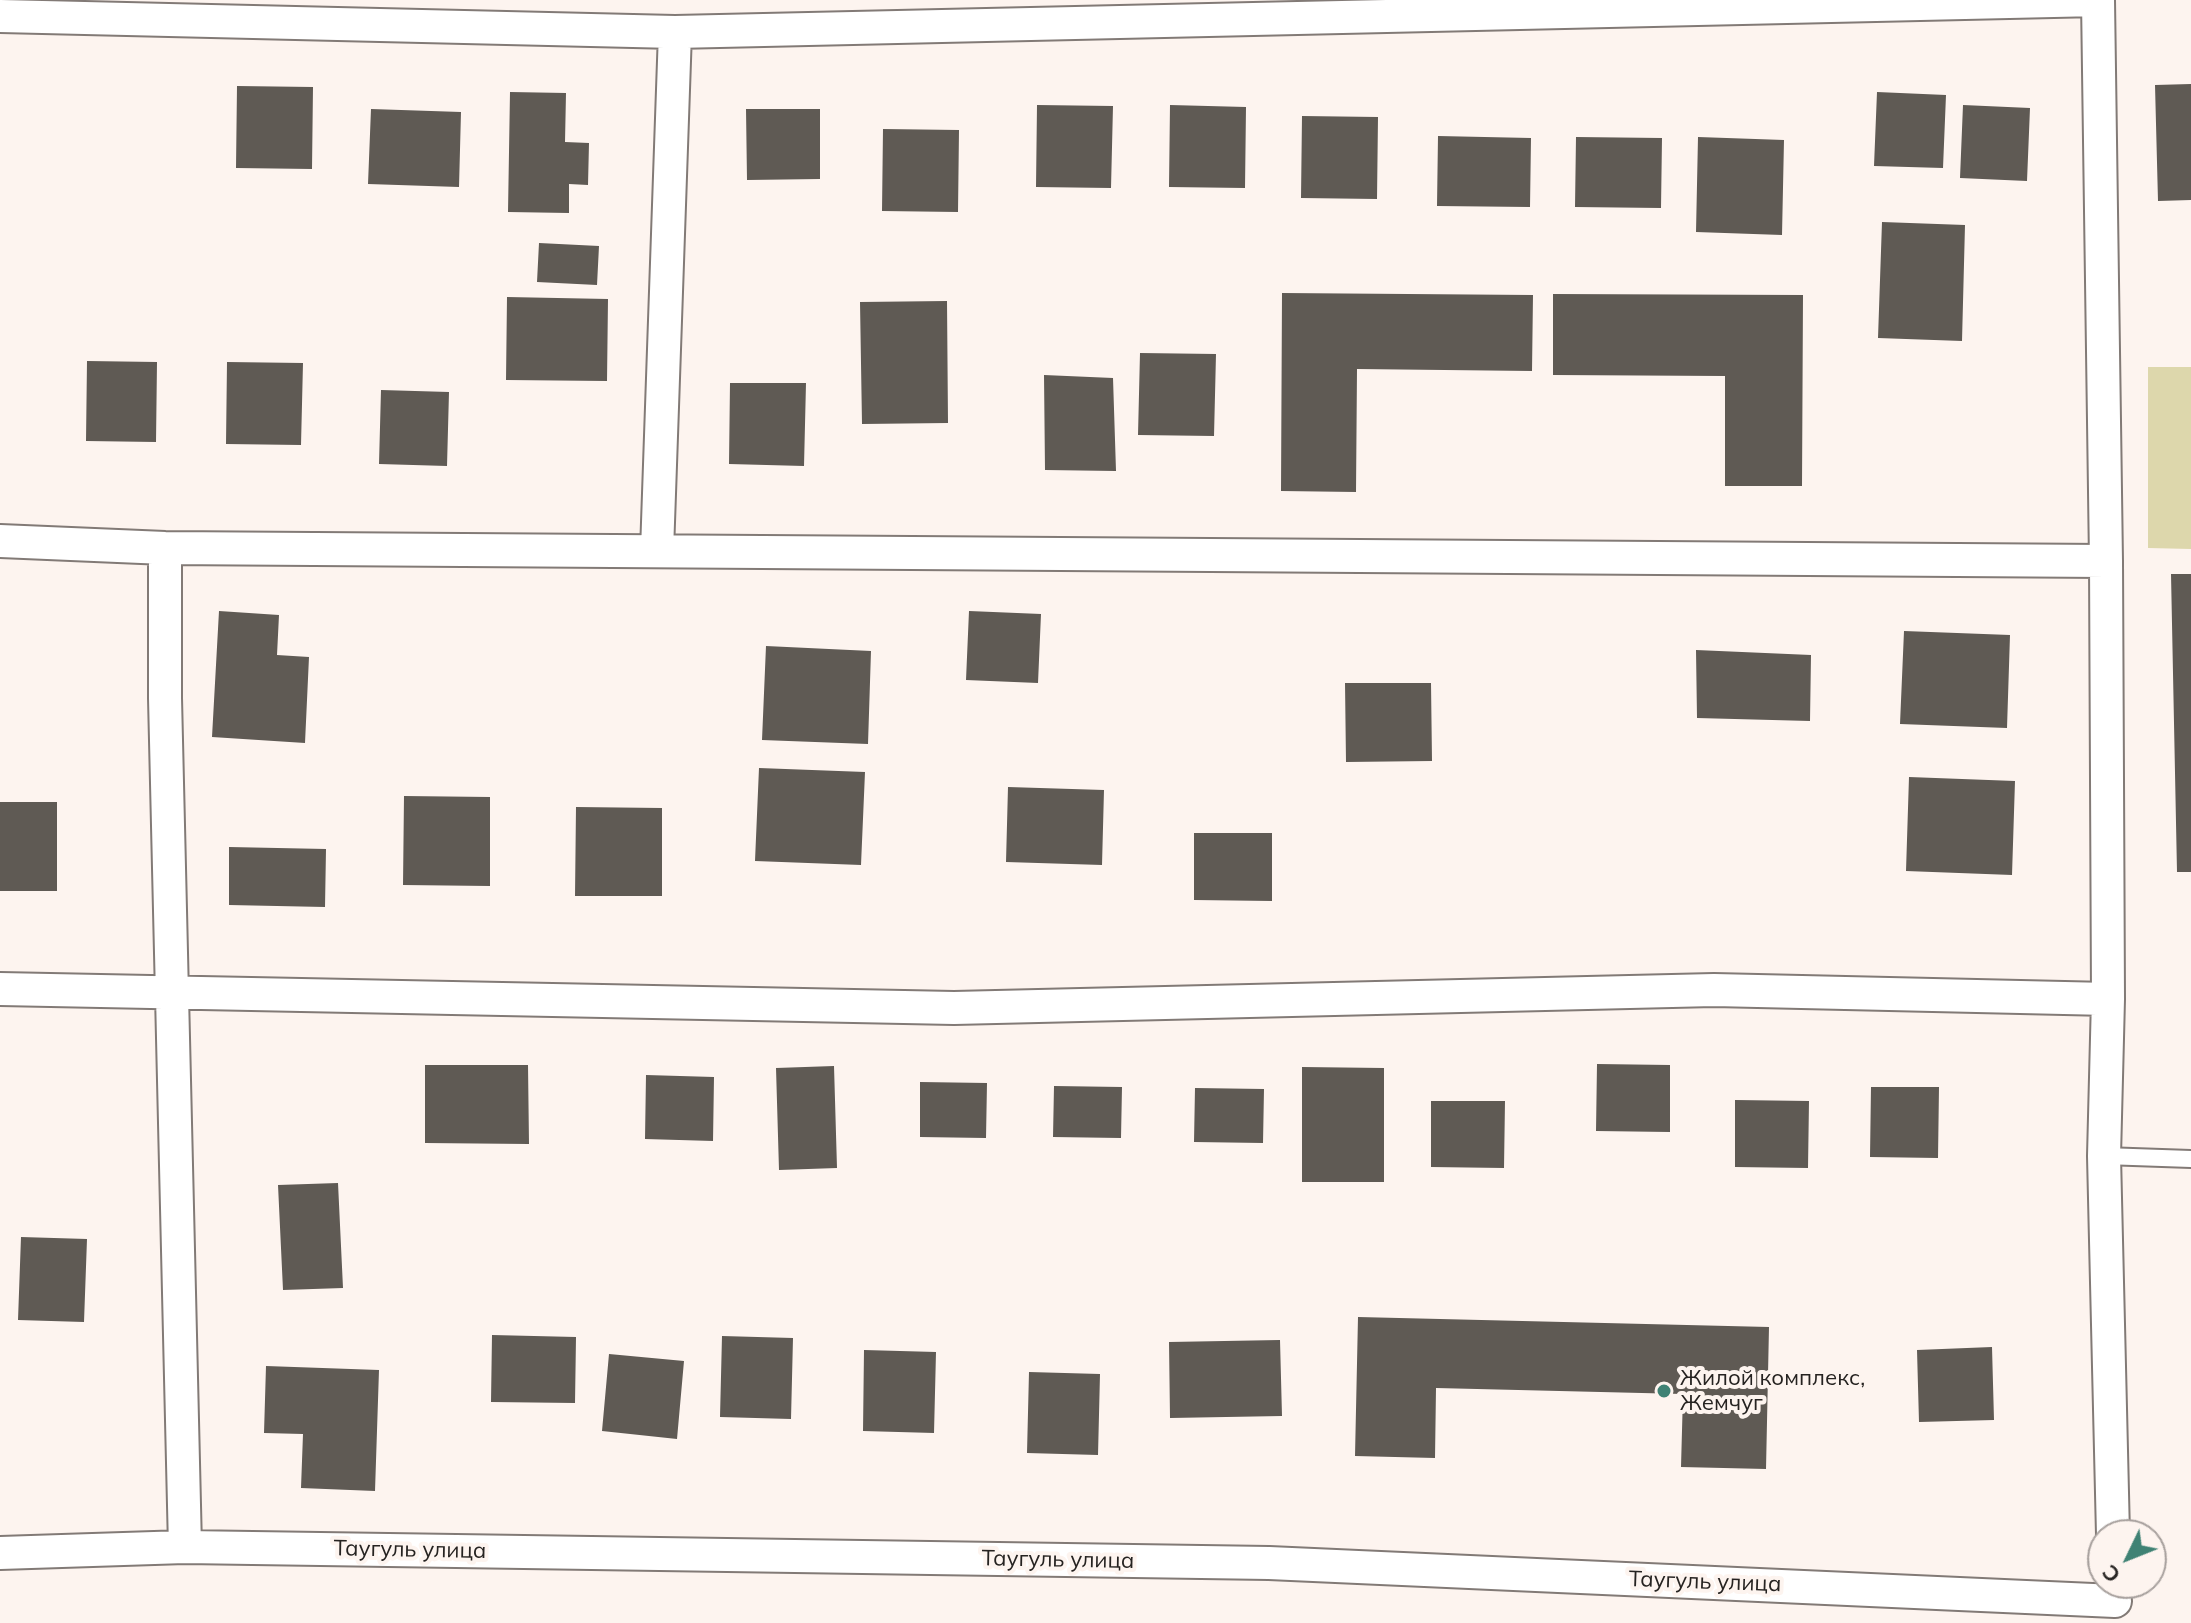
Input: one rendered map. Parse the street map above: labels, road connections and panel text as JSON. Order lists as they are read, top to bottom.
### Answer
{
  "streets": {
    "street": ["Таугуль улица"]
  },
  "places": ["Жилой комплекс, Жемчуг"],
  "north": "bottom left"
}
